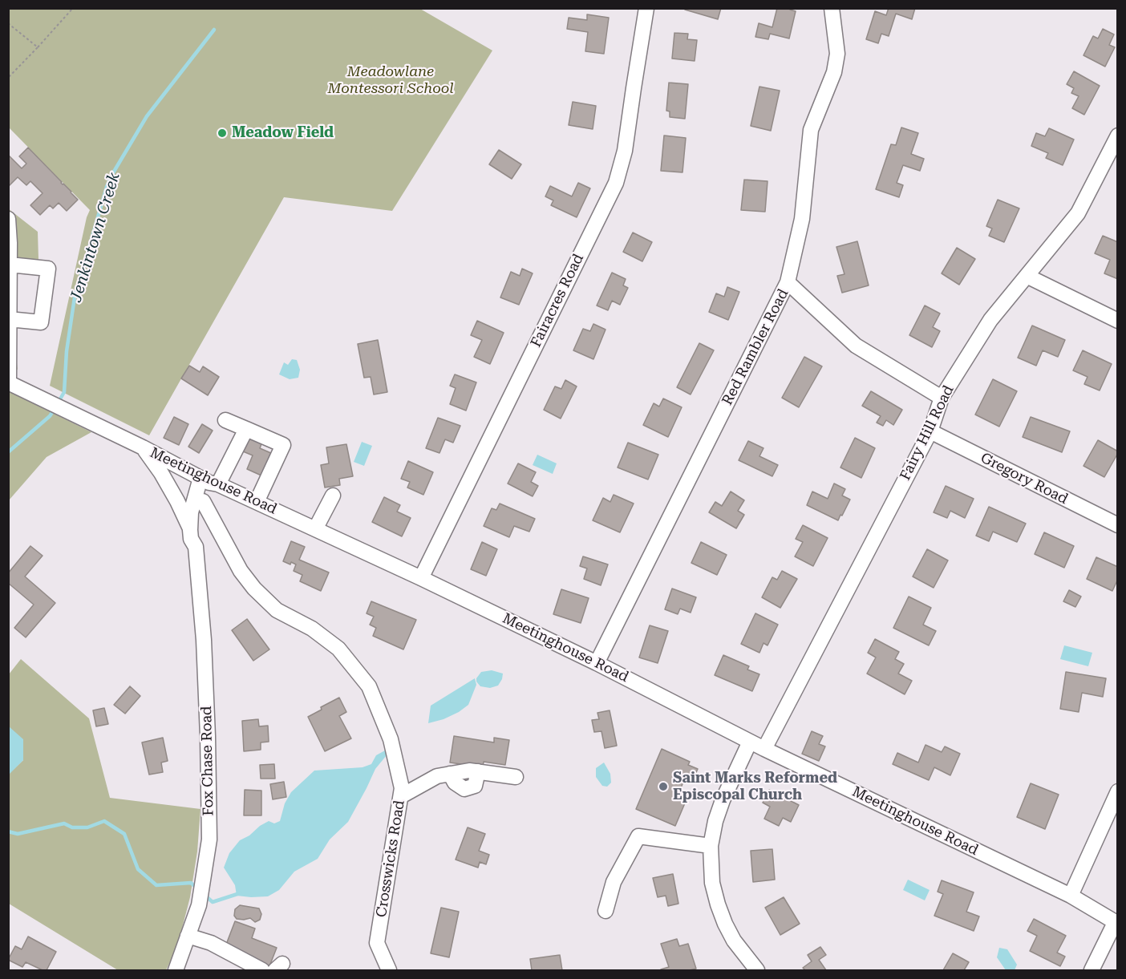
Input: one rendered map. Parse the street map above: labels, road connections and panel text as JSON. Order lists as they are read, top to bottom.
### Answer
{
  "streets": {
    "street": [
      "Fairacres Road",
      "Red Rambler Road",
      "Fairy Hill Road",
      "Gregory Road",
      "Meetinghouse Road",
      "Fox Chase Road",
      "Crosswicks Road"
    ]
  },
  "crossings": [
    ["Fairacres Road", "Meetinghouse Road"],
    ["Red Rambler Road", "Meetinghouse Road"],
    ["Fairy Hill Road", "Gregory Road"],
    ["Fairy Hill Road", "Meetinghouse Road"],
    ["Meetinghouse Road", "Fox Chase Road"],
    ["Fox Chase Road", "Crosswicks Road"]
  ],
  "water": ["Jenkintown Creek"],
  "parks": ["Meadowlane Montessori School"],
  "places": ["Meadow Field", "Saint Marks Reformed Episcopal Church"]
}
